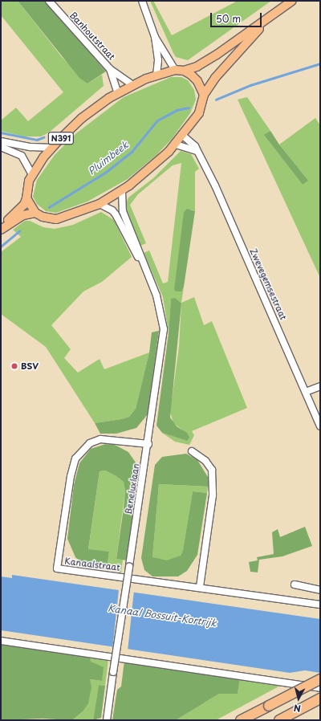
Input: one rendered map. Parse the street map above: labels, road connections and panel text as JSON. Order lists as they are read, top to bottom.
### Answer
{
  "streets": {
    "main road": ["N391"],
    "street": [
      "Banhoutstraat",
      "Zwevegemsestraat",
      "Beneluxlaan",
      "Kanaalstraat"
    ]
  },
  "crossings": [
    ["Banhoutstraat", "N391"],
    ["N391", "Zwevegemsestraat"],
    ["N391", "Beneluxlaan"],
    ["Beneluxlaan", "Kanaalstraat"]
  ],
  "water": ["Pluimbeek", "Kanaal Bossuit-Kortrijk"],
  "places": ["BSV"],
  "scale_bar": "50 m",
  "north": "bottom"
}
